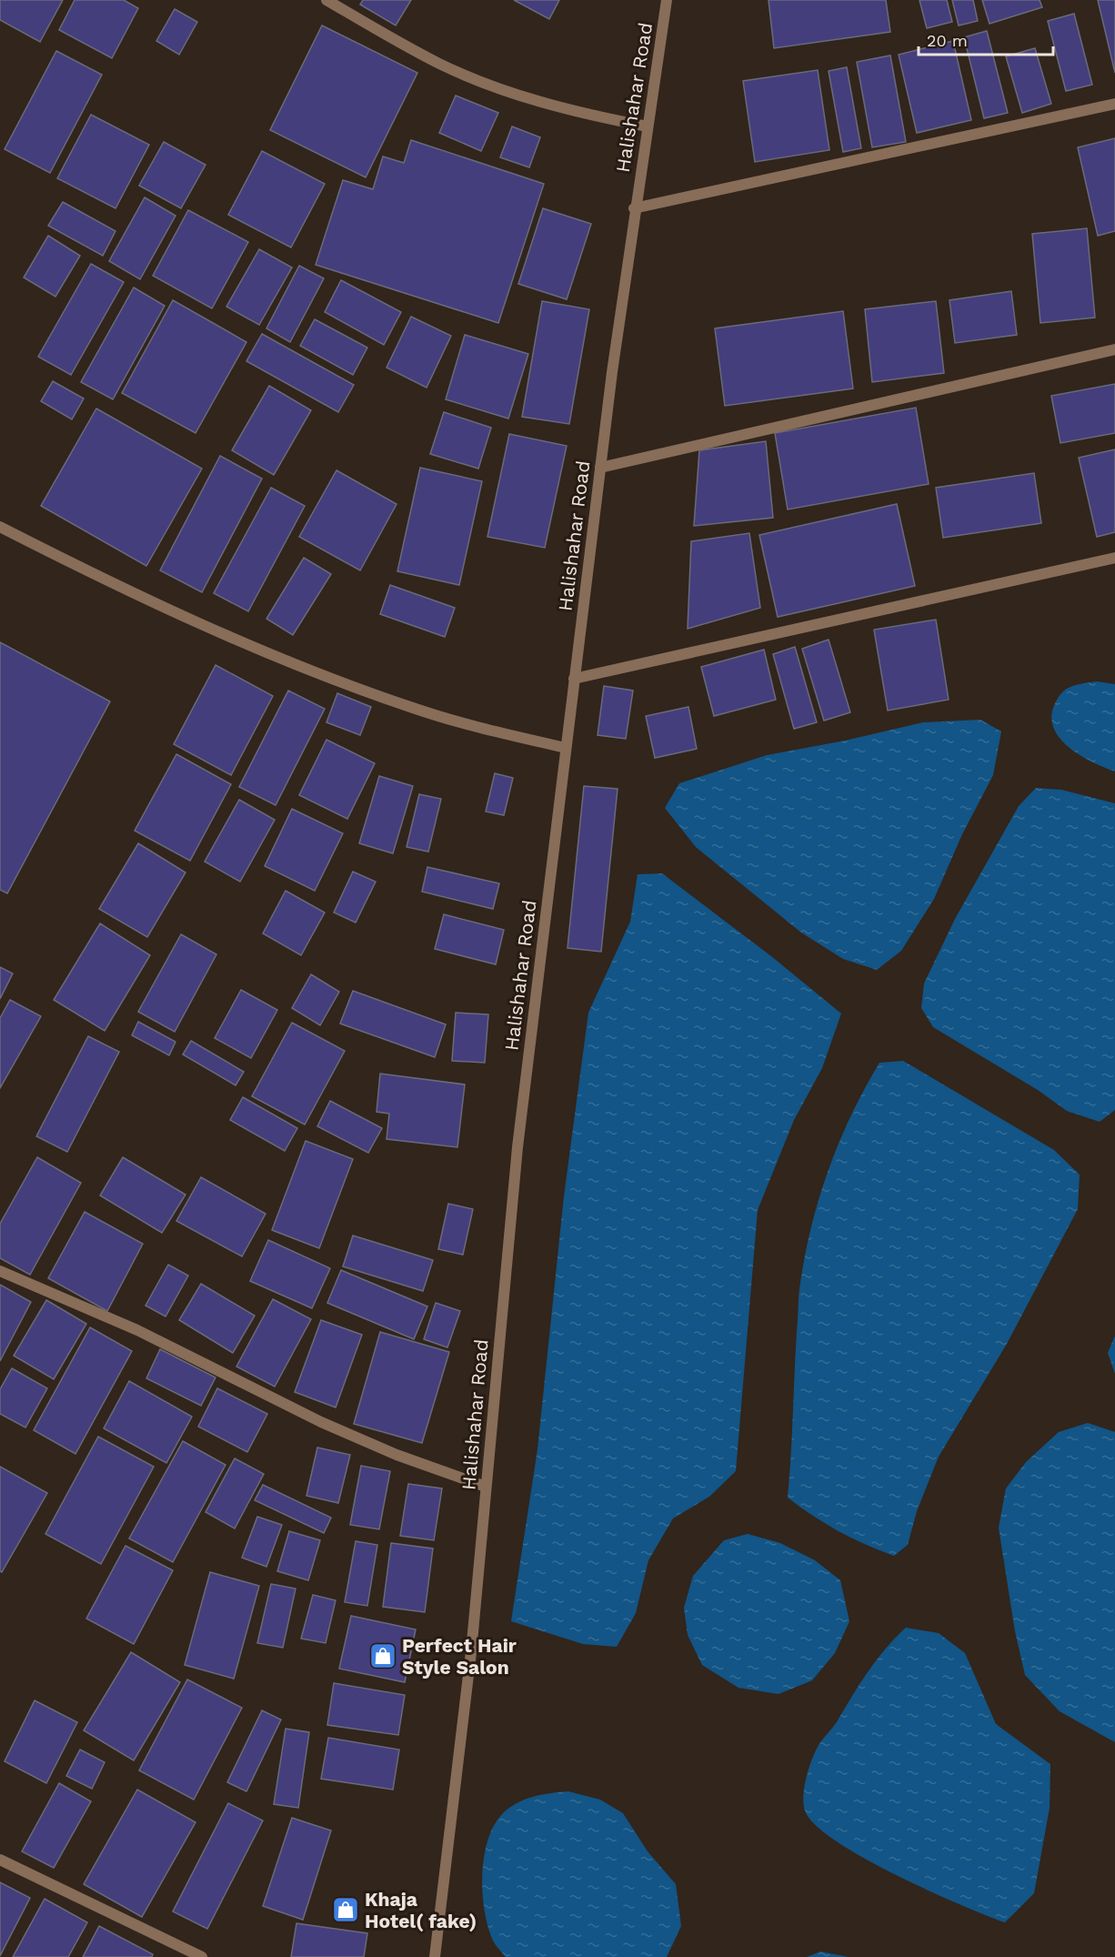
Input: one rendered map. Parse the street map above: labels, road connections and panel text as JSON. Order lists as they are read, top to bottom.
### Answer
{
  "streets": {
    "street": ["Halishahar Road"]
  },
  "places": {
    "shop": ["Perfect Hair Style Salon", "Khaja Hotel( fake)"]
  },
  "scale_bar": "20 m"
}
